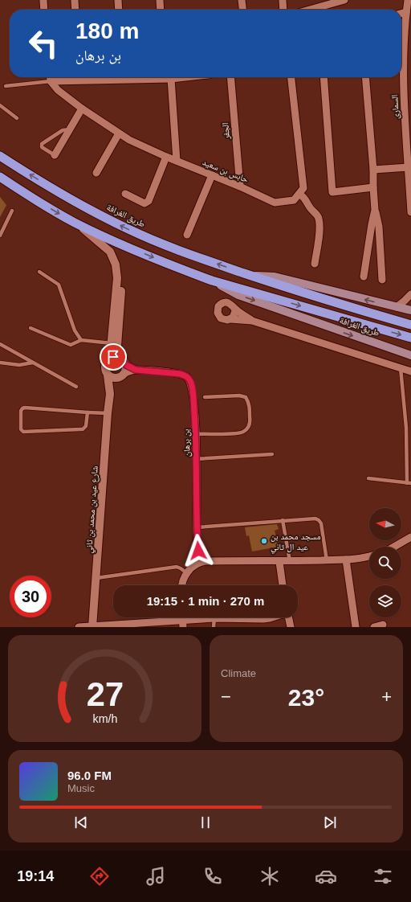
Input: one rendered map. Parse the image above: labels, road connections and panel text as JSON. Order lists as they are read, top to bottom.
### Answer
{
  "streets": {
    "highway": ["طريق الغرافة"],
    "street": [
      "السمارى",
      "الجفر",
      "حابس بن سعيد",
      "بن برهان",
      "شارع عيد بن محمد بن ثاني"
    ]
  },
  "crossings": [
    ["الجفر", "حابس بن سعيد"],
    ["بن برهان", "شارع عيد بن محمد بن ثاني"]
  ],
  "places": ["مسجد محمد بن عيد ال ثاني"],
  "north": "left",
  "page": {
    "turn": ["180 m", "بن برهان"],
    "limit": "30",
    "trip": "19:15 · 1 min · 270 m",
    "tile": "Climate",
    "heat": ["−", "23°", "+"],
    "song": ["96.0 FM", "Music"],
    "tabs": "19:14",
    "gauge": ["27", "km/h"]
  }
}
